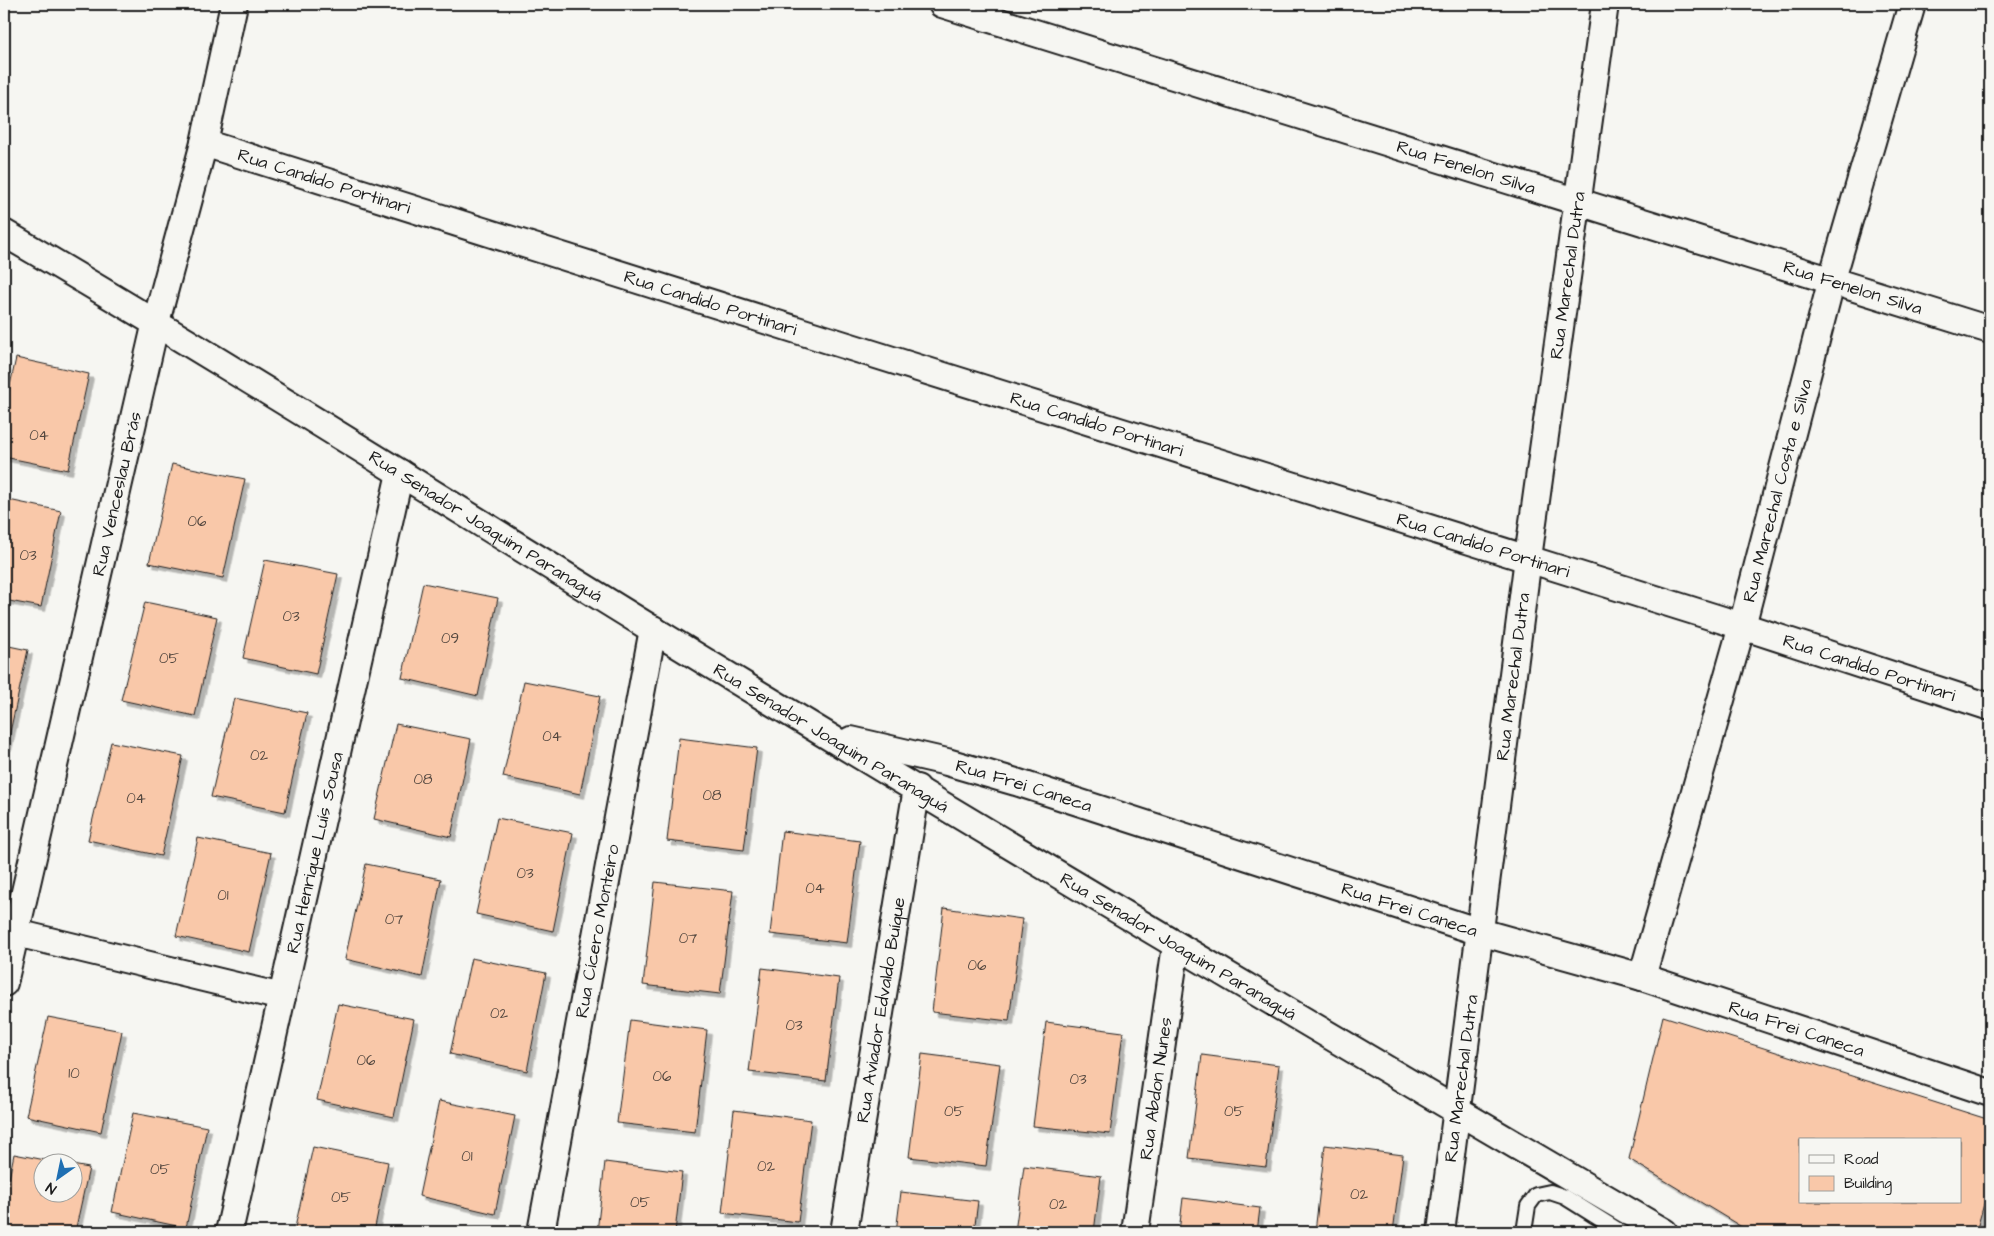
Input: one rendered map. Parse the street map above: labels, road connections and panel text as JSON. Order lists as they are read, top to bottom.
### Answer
{
  "streets": {
    "street": [
      "Rua Fenelon Silva",
      "Rua Candido Portinari",
      "Rua Marechal Dutra",
      "Rua Marechal Costa e Silva",
      "Rua Venceslau Brás",
      "Rua Senador Joaquim Paranaguá",
      "Rua Frei Caneca",
      "Rua Henrique Luís Sousa",
      "Rua Cícero Monteiro",
      "Rua Aviador Edvaldo Buíque",
      "Rua Abdon Nunes"
    ]
  },
  "crossings": [
    ["Rua Fenelon Silva", "Rua Marechal Dutra"],
    ["Rua Fenelon Silva", "Rua Marechal Costa e Silva"],
    ["Rua Candido Portinari", "Rua Marechal Dutra"],
    ["Rua Candido Portinari", "Rua Marechal Costa e Silva"],
    ["Rua Candido Portinari", "Rua Venceslau Brás"],
    ["Rua Marechal Dutra", "Rua Senador Joaquim Paranaguá"],
    ["Rua Marechal Dutra", "Rua Frei Caneca"],
    ["Rua Marechal Costa e Silva", "Rua Frei Caneca"],
    ["Rua Venceslau Brás", "Rua Senador Joaquim Paranaguá"],
    ["Rua Senador Joaquim Paranaguá", "Rua Frei Caneca"],
    ["Rua Senador Joaquim Paranaguá", "Rua Henrique Luís Sousa"],
    ["Rua Senador Joaquim Paranaguá", "Rua Cícero Monteiro"],
    ["Rua Senador Joaquim Paranaguá", "Rua Aviador Edvaldo Buíque"],
    ["Rua Senador Joaquim Paranaguá", "Rua Abdon Nunes"]
  ],
  "house_numbers": [
    "04",
    "06",
    "03",
    "03",
    "09",
    "05",
    "04",
    "02",
    "08",
    "08",
    "04",
    "03",
    "04",
    "01",
    "07",
    "07",
    "06",
    "02",
    "03",
    "06",
    "10",
    "06",
    "03",
    "05",
    "05",
    "01",
    "02",
    "05",
    "02",
    "05",
    "05",
    "02"
  ],
  "legend": ["Road", "Building"],
  "north": "bottom left"
}
